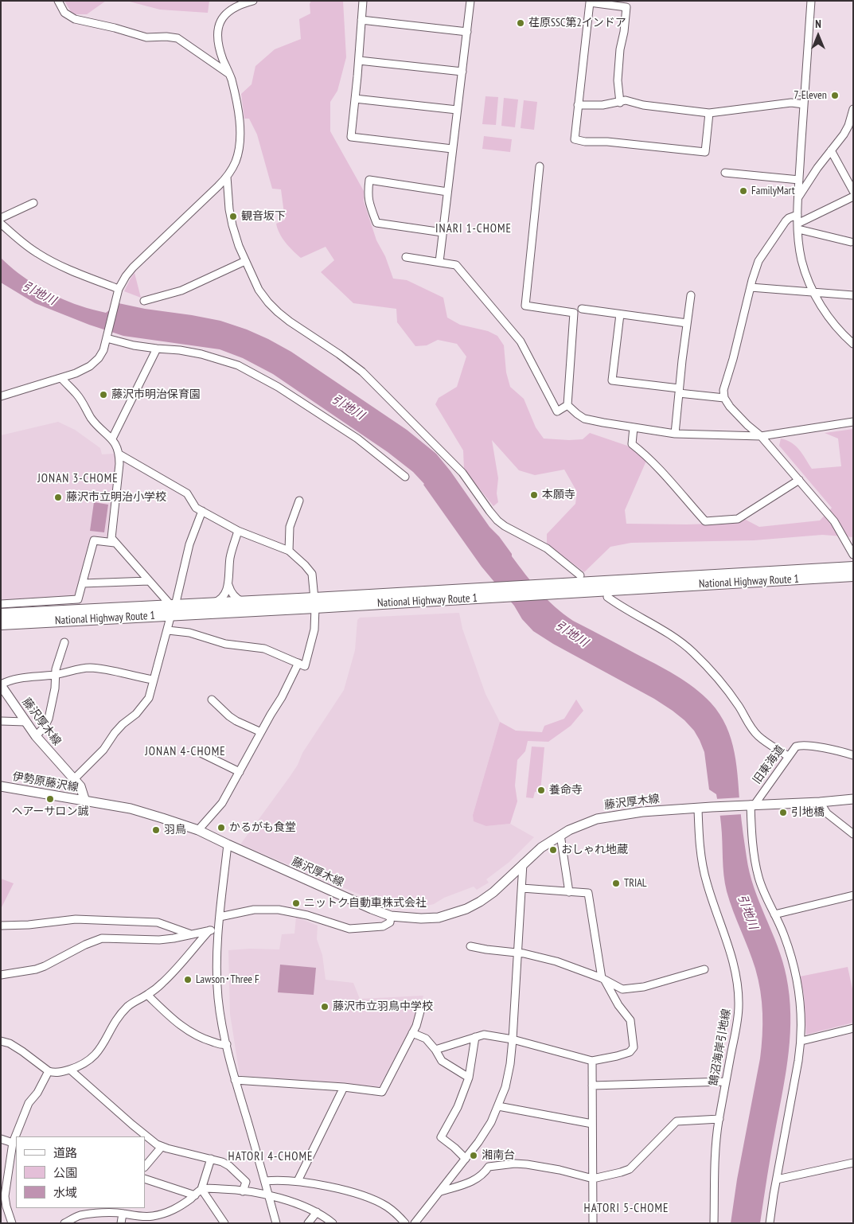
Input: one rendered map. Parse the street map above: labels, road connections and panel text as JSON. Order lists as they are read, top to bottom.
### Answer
{
  "streets": {
    "highway": ["National Highway Route 1"],
    "main road": ["藤沢厚木線", "伊勢原藤沢線"],
    "street": ["旧東海道", "鵠沼海岸引地線"]
  },
  "crossings": [
    ["藤沢厚木線", "旧東海道"],
    ["藤沢厚木線", "伊勢原藤沢線"],
    ["藤沢厚木線", "鵠沼海岸引地線"]
  ],
  "districts": [
    "INARI 1-CHOME",
    "JONAN 3-CHOME",
    "JONAN 4-CHOME",
    "HATORI 4-CHOME",
    "HATORI 5-CHOME"
  ],
  "water": ["引地川"],
  "places": [
    "荏原SSC第2インドア",
    "7-Eleven",
    "FamilyMart",
    "観音坂下",
    "藤沢市明治保育園",
    "本願寺",
    "藤沢市立明治小学校",
    "養命寺",
    "ヘアーサロン誠",
    "引地橋",
    "かるがも食堂",
    "羽鳥",
    "おしゃれ地蔵",
    "TRIAL",
    "ニットク自動車株式会社",
    "Lawson･Three F",
    "藤沢市立羽鳥中学校",
    "湘南台"
  ],
  "legend": ["道路", "公園", "水域"],
  "north": "top"
}
